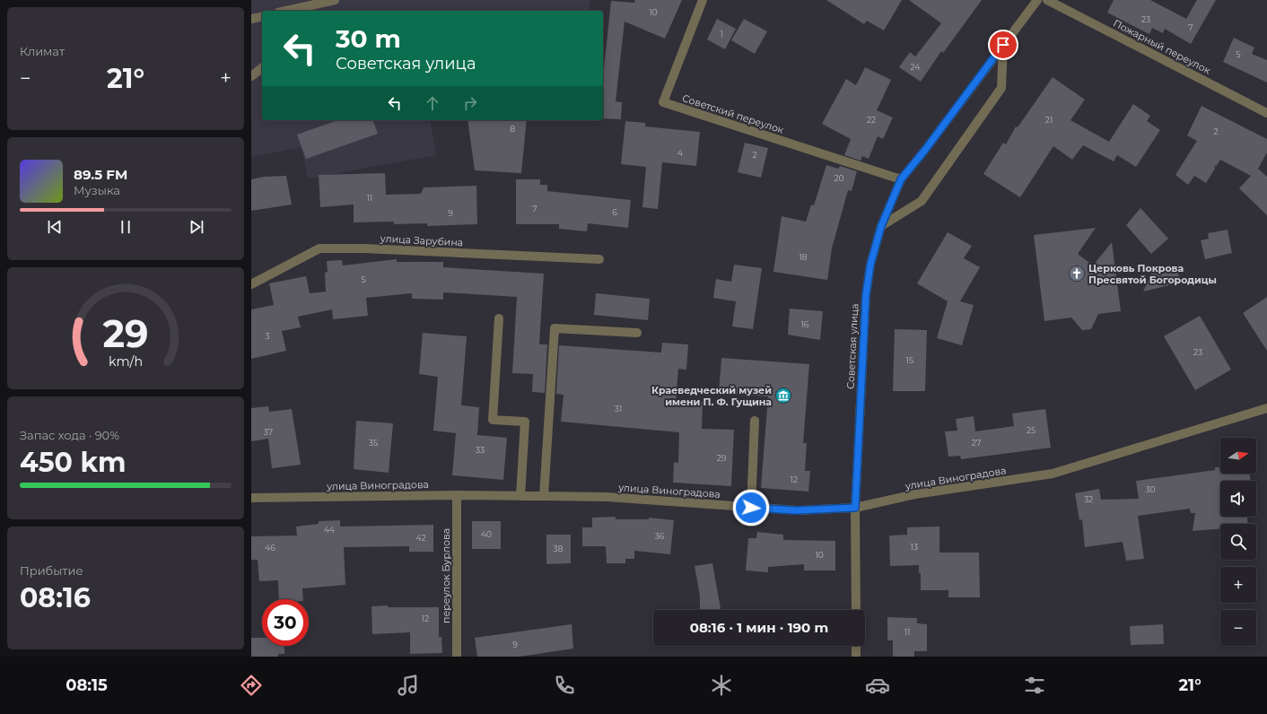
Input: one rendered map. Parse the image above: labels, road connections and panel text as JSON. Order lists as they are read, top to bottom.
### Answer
{
  "streets": {
    "street": [
      "Пожарный переулок",
      "Советский переулок",
      "улица Зарубина",
      "Советская улица",
      "улица Виноградова",
      "переулок Бурлова"
    ]
  },
  "crossings": [
    ["Советский переулок", "Советская улица"],
    ["Советская улица", "улица Виноградова"],
    ["улица Виноградова", "переулок Бурлова"]
  ],
  "places": {
    "church": ["Церковь Покрова Пресвятой Богородицы"],
    "museum": ["Краеведческий музей имени П. Ф. Гущина"]
  },
  "house_numbers": [
    "10",
    "23",
    "7",
    "1",
    "5",
    "24",
    "22",
    "21",
    "8",
    "2",
    "4",
    "2",
    "20",
    "11",
    "7",
    "6",
    "9",
    "18",
    "5",
    "16",
    "3",
    "23",
    "15",
    "31",
    "25",
    "37",
    "35",
    "27",
    "33",
    "29",
    "12",
    "30",
    "32",
    "44",
    "40",
    "36",
    "42",
    "13",
    "46",
    "38",
    "10",
    "12",
    "11",
    "9"
  ],
  "north": "right",
  "page": {
    "tile": [
      "Климат",
      ["Запас хода · 90%", "450 km"],
      ["Прибытие", "08:16"]
    ],
    "turn": ["30 m", "Советская улица"],
    "heat": ["−", "21°", "+"],
    "song": ["89.5 FM", "Музыка"],
    "map_buttons": ["+", "−"],
    "limit": "30",
    "trip": "08:16 · 1 мин · 190 m",
    "tabs": ["08:15", "21°"],
    "gauge": ["29", "km/h"]
  }
}
